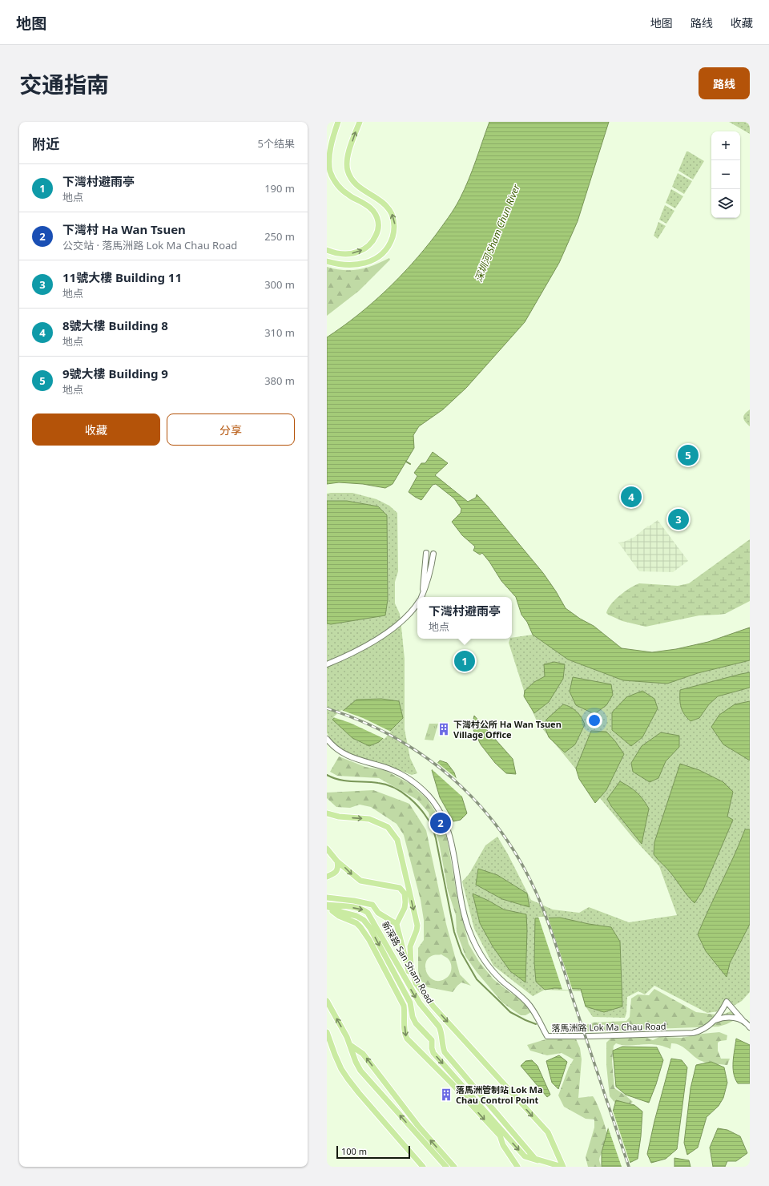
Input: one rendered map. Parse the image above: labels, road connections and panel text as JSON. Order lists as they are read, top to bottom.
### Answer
{
  "streets": {
    "main road": ["新深路 San Sham Road"],
    "street": ["落馬洲路 Lok Ma Chau Road"]
  },
  "water": ["深圳河 Sham Chun River"],
  "places": {
    "building": ["下灣村公所 Ha Wan Tsuen Village Office", "落馬洲管制站 Lok Ma Chau Control Point"]
  },
  "scale_bar": "100 m",
  "page": {
    "header": "地图",
    "nav": ["地图", "路线", "收藏"],
    "title": "交通指南",
    "buttons": [
      "路线",
      ["收藏", "分享"]
    ],
    "heading": ["附近", "5个结果"],
    "map_buttons": ["+", "−"],
    "list": [
      {
        "mark": "1",
        "name": "下灣村避雨亭",
        "note": "地点",
        "value": "190 m"
      },
      {
        "mark": "2",
        "name": "下灣村 Ha Wan Tsuen",
        "note": "公交站 · 落馬洲路 Lok Ma Chau Road",
        "value": "250 m"
      },
      {
        "mark": "3",
        "name": "11號大樓 Building 11",
        "note": "地点",
        "value": "300 m"
      },
      {
        "mark": "4",
        "name": "8號大樓 Building 8",
        "note": "地点",
        "value": "310 m"
      },
      {
        "mark": "5",
        "name": "9號大樓 Building 9",
        "note": "地点",
        "value": "380 m"
      }
    ],
    "pins": [
      "5",
      "4",
      "3",
      "1",
      "2"
    ],
    "popup": ["下灣村避雨亭", "地点"],
    "scale": "100 m"
  }
}
